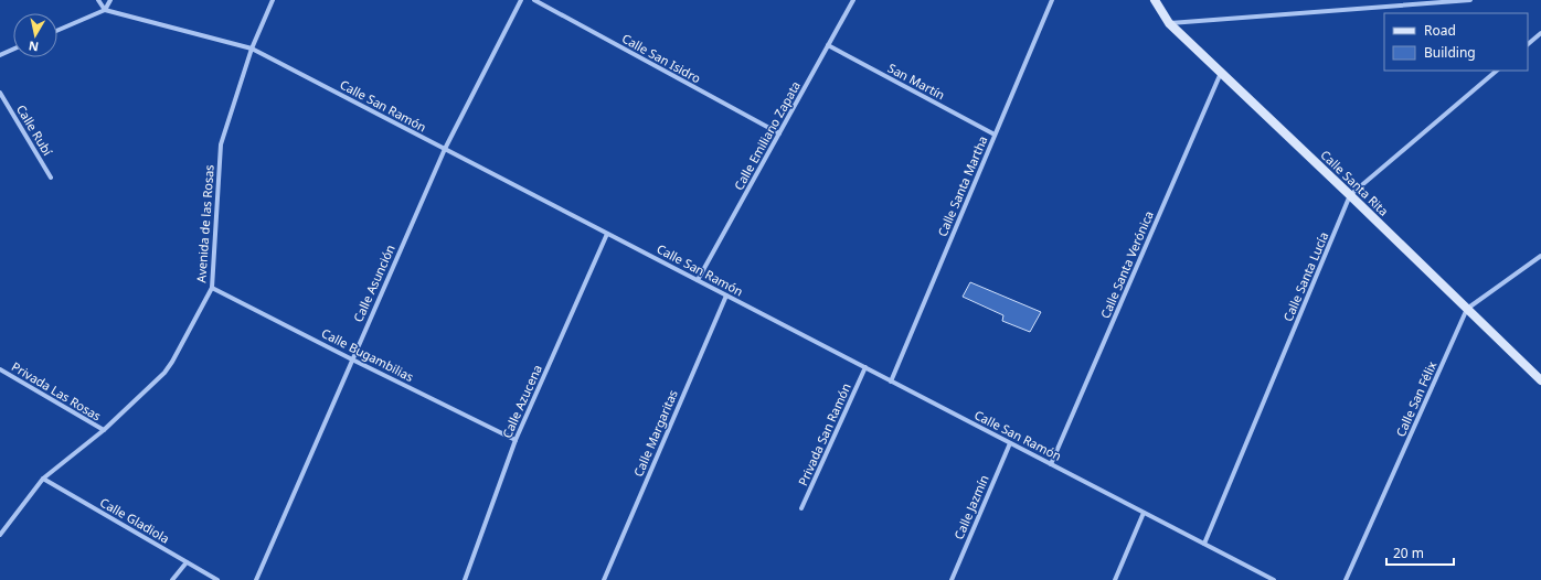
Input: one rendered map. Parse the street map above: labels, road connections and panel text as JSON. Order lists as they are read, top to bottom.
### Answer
{
  "streets": {
    "street": [
      "Calle San Isidro",
      "San Martín",
      "Calle San Ramón",
      "Calle Rubí",
      "Calle Emiliano Zapata",
      "Calle Santa Rita",
      "Calle Santa Martha",
      "Avenida de las Rosas",
      "Calle Santa Verónica",
      "Calle Santa Lucía",
      "Calle Asunción",
      "Calle Bugambilias",
      "Privada Las Rosas",
      "Calle San Félix",
      "Calle Azucena",
      "Calle Margaritas",
      "Privada San Ramón",
      "Calle Jazmín",
      "Calle Gladiola"
    ]
  },
  "crossings": [
    ["Calle San Isidro", "Calle Emiliano Zapata"],
    ["San Martín", "Calle Emiliano Zapata"],
    ["San Martín", "Calle Santa Martha"],
    ["Calle San Ramón", "Calle Emiliano Zapata"],
    ["Calle San Ramón", "Calle Santa Martha"],
    ["Calle San Ramón", "Avenida de las Rosas"],
    ["Calle San Ramón", "Calle Santa Verónica"],
    ["Calle San Ramón", "Calle Santa Lucía"],
    ["Calle San Ramón", "Calle Asunción"],
    ["Calle San Ramón", "Calle Azucena"],
    ["Calle San Ramón", "Calle Margaritas"],
    ["Calle San Ramón", "Privada San Ramón"],
    ["Calle San Ramón", "Calle Jazmín"],
    ["Calle Santa Rita", "Calle Santa Verónica"],
    ["Calle Santa Rita", "Calle Santa Lucía"],
    ["Calle Santa Rita", "Calle San Félix"],
    ["Avenida de las Rosas", "Calle Bugambilias"],
    ["Avenida de las Rosas", "Privada Las Rosas"],
    ["Avenida de las Rosas", "Calle Gladiola"],
    ["Calle Asunción", "Calle Bugambilias"],
    ["Calle Bugambilias", "Calle Azucena"]
  ],
  "legend": ["Road", "Building"],
  "scale_bar": "20 m",
  "north": "bottom"
}
